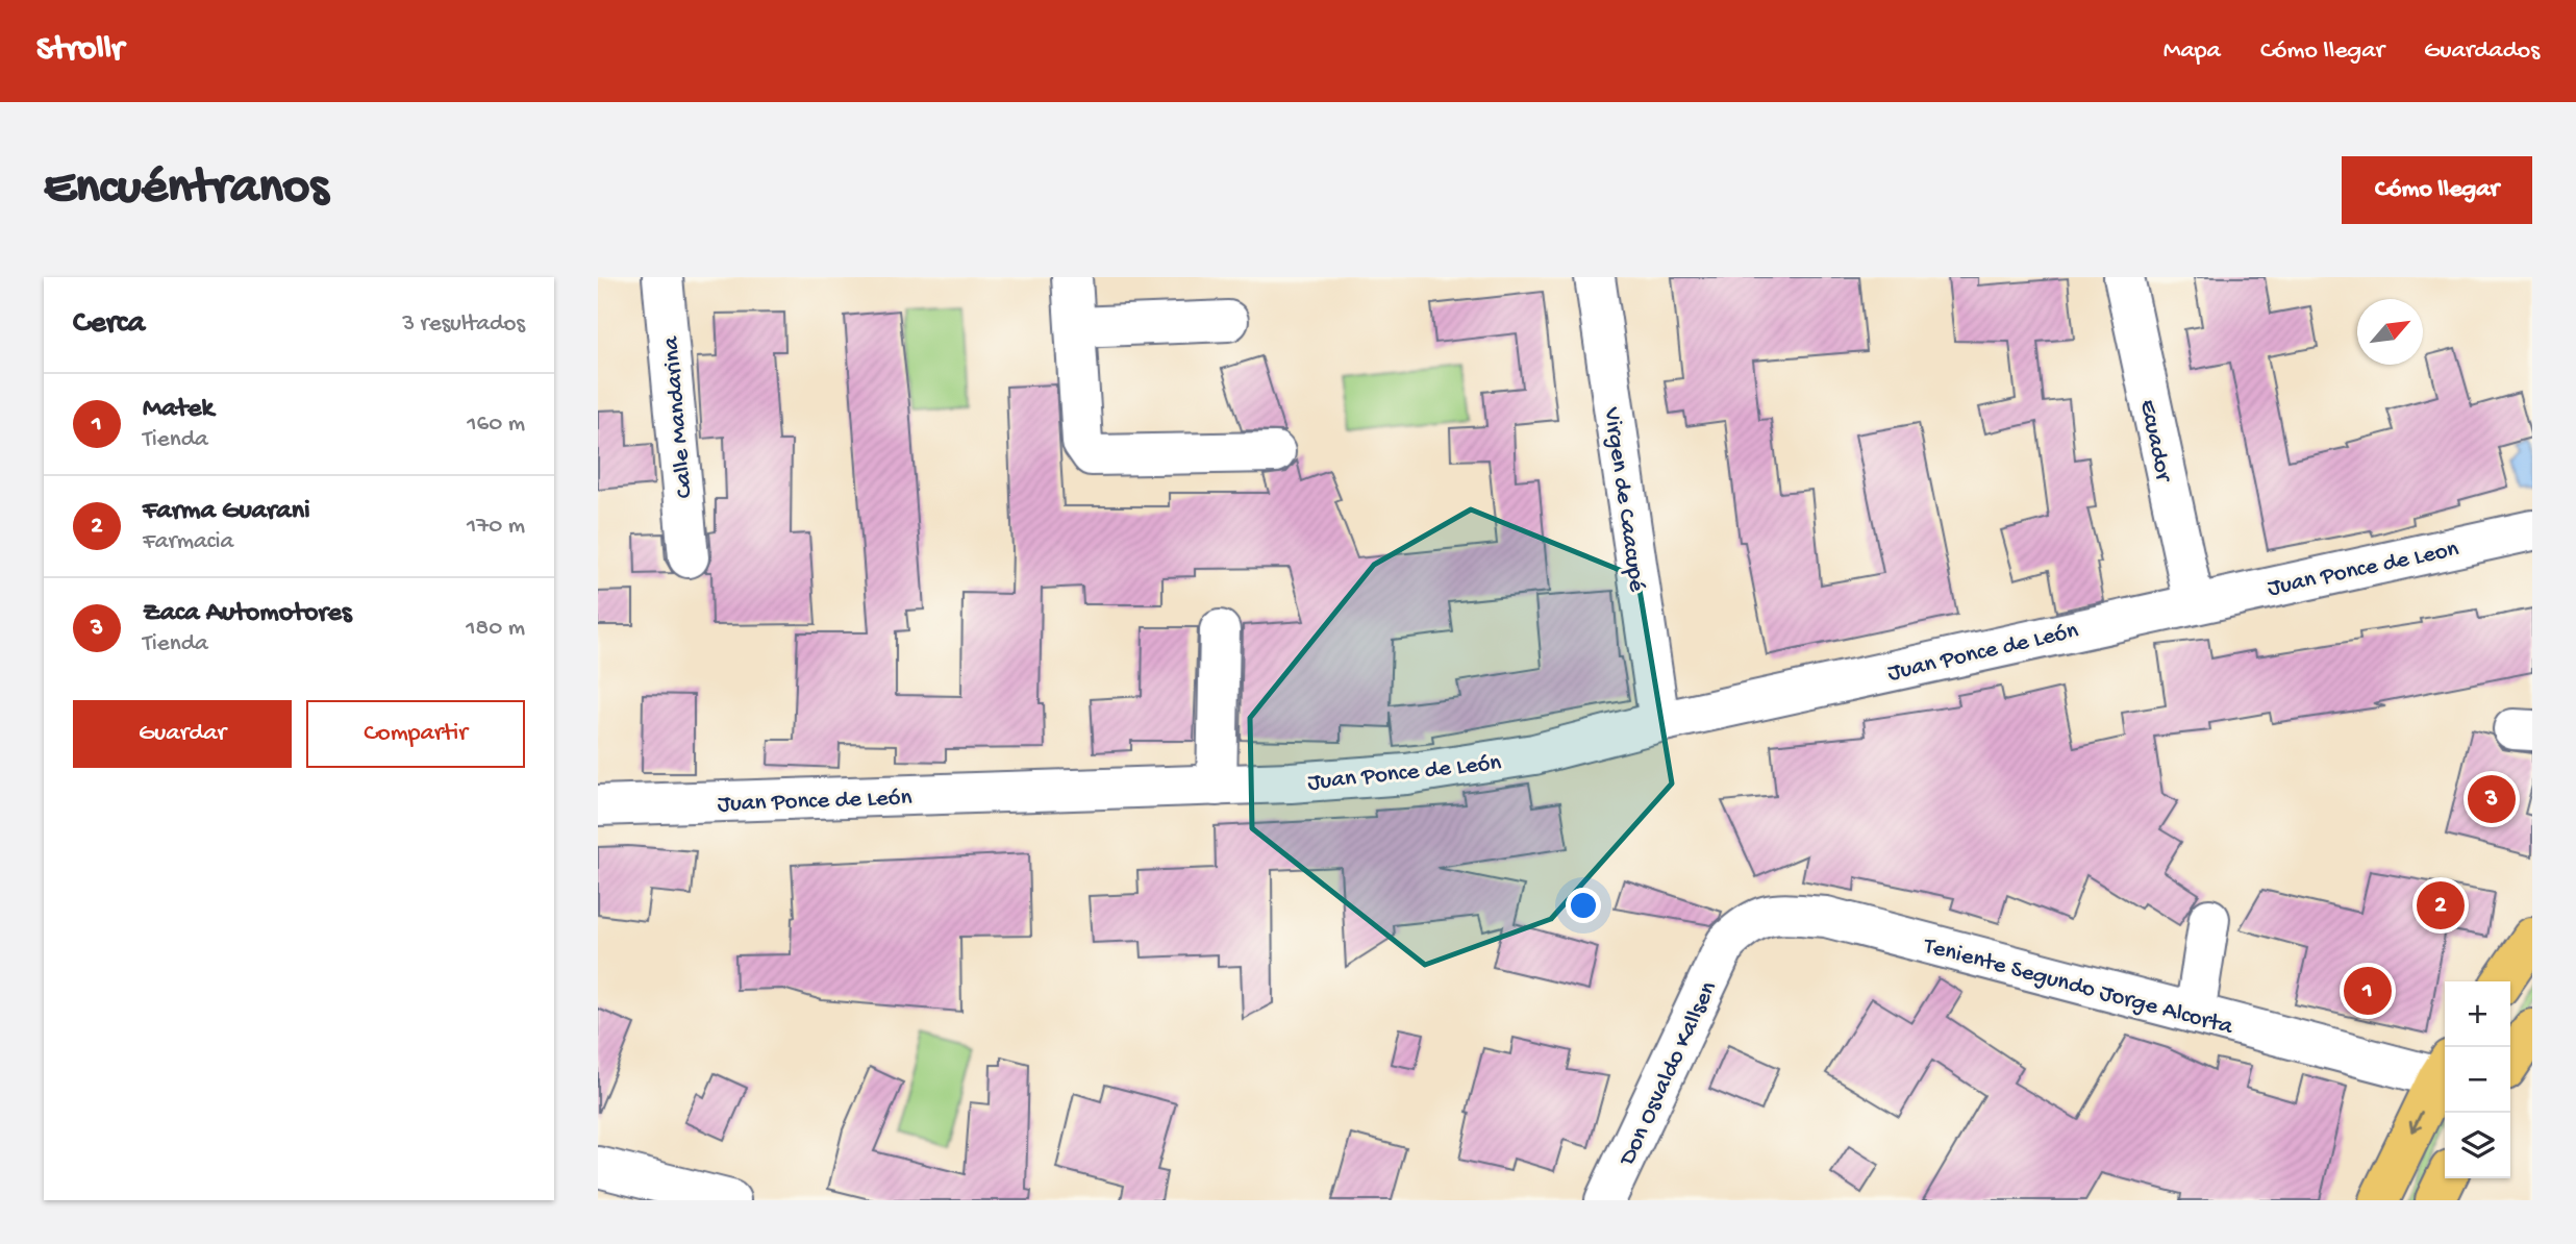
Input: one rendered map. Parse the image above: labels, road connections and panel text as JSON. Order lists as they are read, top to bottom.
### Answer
{
  "streets": {
    "street": [
      "Calle Mandarina",
      "Ecuador",
      "Virgen de Caacupé",
      "Juan Ponce de Leon",
      "Juan Ponce de León",
      "Teniente Segundo Jorge Alcorta",
      "Don Osvaldo Kallsen"
    ]
  },
  "crossings": [
    ["Ecuador", "Juan Ponce de Leon"],
    ["Ecuador", "Juan Ponce de León"],
    ["Virgen de Caacupé", "Juan Ponce de León"],
    ["Juan Ponce de Leon", "Juan Ponce de León"],
    ["Teniente Segundo Jorge Alcorta", "Don Osvaldo Kallsen"]
  ],
  "north": "top right",
  "page": {
    "header": "Strollr",
    "nav": ["Mapa", "Cómo llegar", "Guardados"],
    "buttons": [
      "Cómo llegar",
      ["Guardar", "Compartir"]
    ],
    "title": "Encuéntranos",
    "heading": ["Cerca", "3 resultados"],
    "list": [
      {
        "mark": "1",
        "name": "Matek",
        "note": "Tienda",
        "value": "160 m"
      },
      {
        "mark": "2",
        "name": "Farma Guarani",
        "note": "Farmacia",
        "value": "170 m"
      },
      {
        "mark": "3",
        "name": "Zaca Automotores",
        "note": "Tienda",
        "value": "180 m"
      }
    ],
    "pins": ["3", "2", "1"],
    "map_buttons": ["+", "−"]
  }
}
